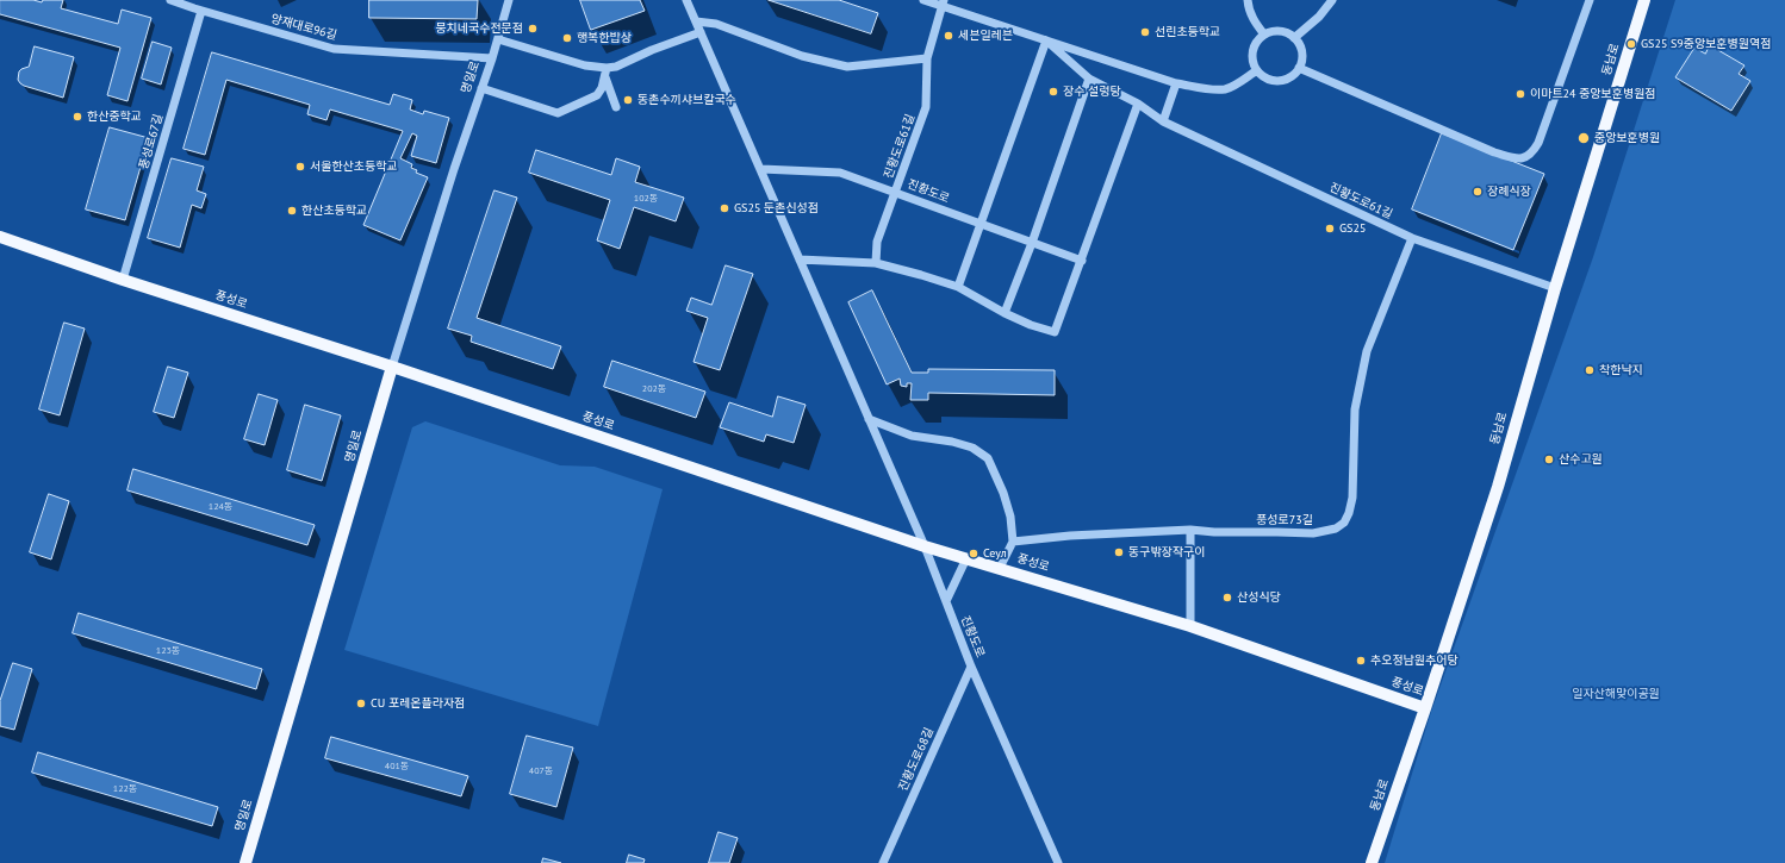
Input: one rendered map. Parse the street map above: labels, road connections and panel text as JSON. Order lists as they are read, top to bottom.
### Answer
{
  "streets": {
    "main road": ["동남로", "명일로", "풍성로"],
    "street": [
      "양재대로96길",
      "풍성로67길",
      "진황도로61길",
      "진황도로",
      "풍성로73길",
      "진황도로68길"
    ]
  },
  "crossings": [
    ["양재대로96길", "명일로"],
    ["양재대로96길", "풍성로67길"],
    ["동남로", "진황도로61길"],
    ["동남로", "풍성로"],
    ["명일로", "풍성로"],
    ["풍성로67길", "풍성로"],
    ["진황도로61길", "진황도로"],
    ["진황도로61길", "풍성로73길"],
    ["진황도로", "풍성로"],
    ["진황도로", "진황도로68길"]
  ],
  "parks": ["일자산해맞이공원"],
  "places": [
    "뭉치네국수전문점",
    "선린초등학교",
    "세븐일레븐",
    "행복한밥상",
    "GS25 S9중앙보훈병원역점",
    "장수 설렁탕",
    "이마트24 중앙보훈병원점",
    "동촌수끼샤브칼국수",
    "한산중학교",
    "중앙보훈병원",
    "서울한산초등학교",
    "장례식장",
    "GS25 둔촌신성점",
    "한산초등학교",
    "GS25",
    "착한낙지",
    "산수고원",
    "동구밖장작구이",
    "Сеул",
    "산성식당",
    "추오정남원추어탕",
    "CU 포레온플라자점"
  ],
  "house_numbers": [
    "102동",
    "202동",
    "124동",
    "123동",
    "401동",
    "407동",
    "122동"
  ]
}
